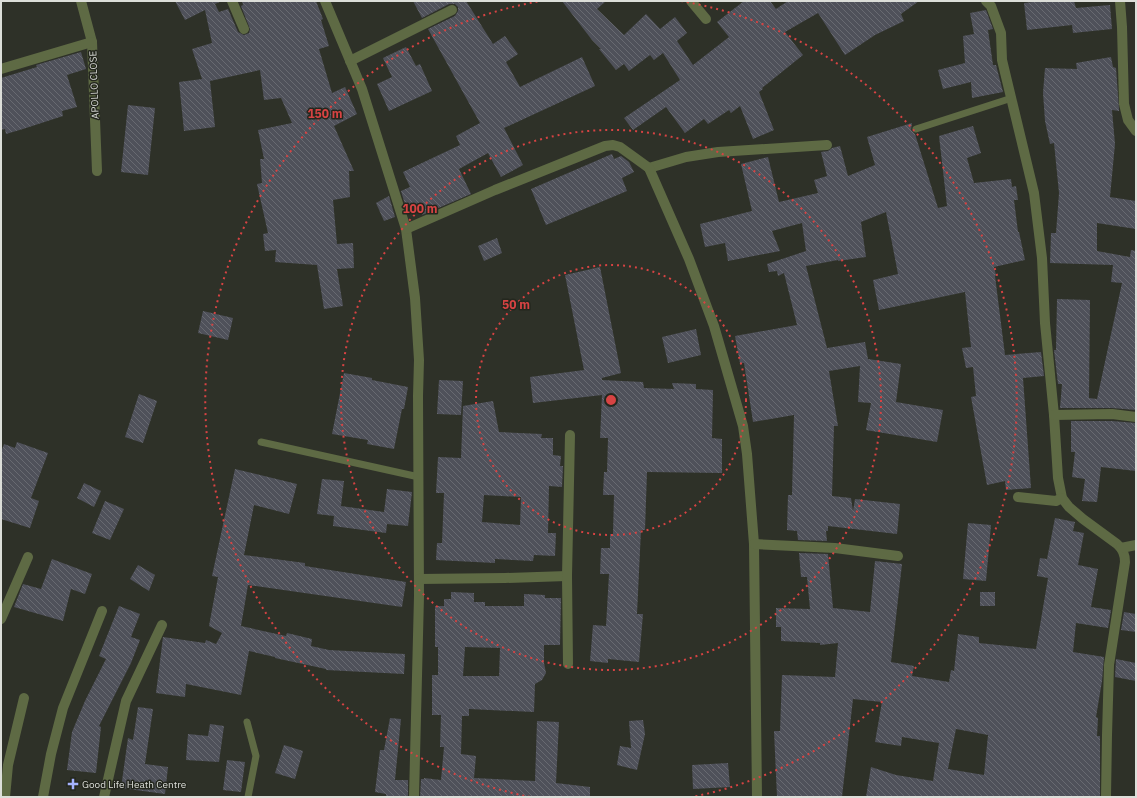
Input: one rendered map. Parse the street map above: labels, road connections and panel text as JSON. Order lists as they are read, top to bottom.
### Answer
{
  "streets": {
    "street": ["APOLLO CLOSE"]
  },
  "places": {
    "health": ["Good Life Heath Centre"]
  },
  "rings": ["150 m", "100 m", "50 m"]
}
